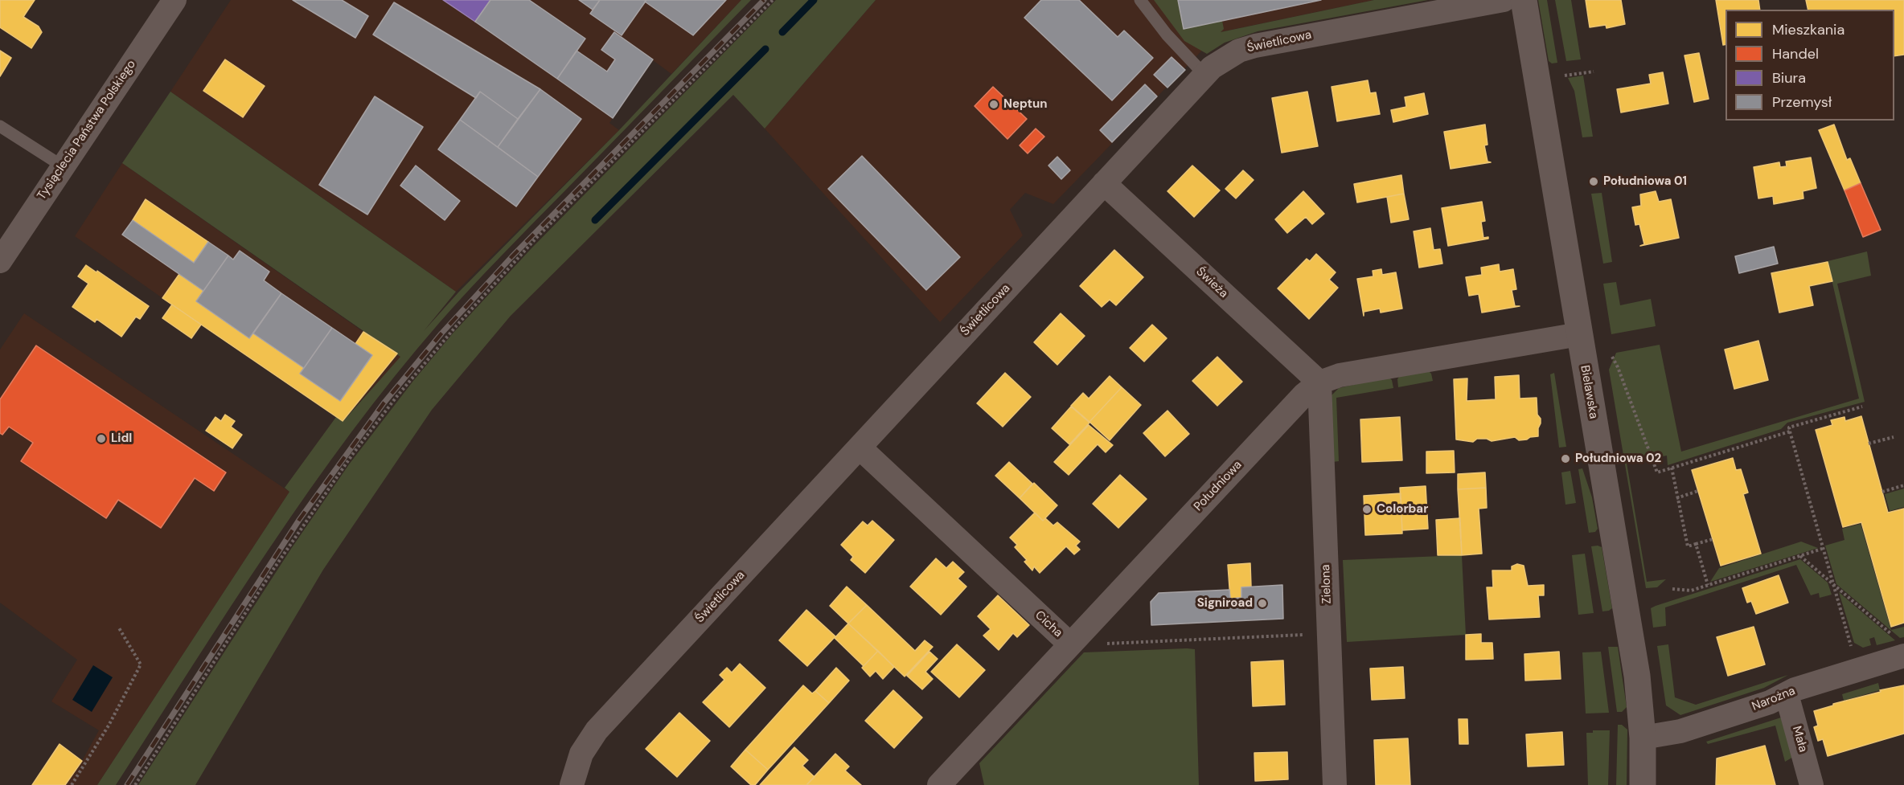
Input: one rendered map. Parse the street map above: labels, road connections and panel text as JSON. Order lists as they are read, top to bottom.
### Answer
{
  "streets": {
    "street": [
      "Świetlicowa",
      "Tysiąclecia Państwa Polskiego",
      "Świeża",
      "Bielawska",
      "Południowa",
      "Zielona",
      "Cicha",
      "Narożna",
      "Mała"
    ]
  },
  "crossings": [
    ["Świetlicowa", "Świeża"],
    ["Świetlicowa", "Cicha"],
    ["Świeża", "Południowa"],
    ["Świeża", "Zielona"],
    ["Bielawska", "Południowa"],
    ["Bielawska", "Narożna"],
    ["Południowa", "Zielona"],
    ["Południowa", "Cicha"],
    ["Zielona", "Cicha"],
    ["Narożna", "Mała"]
  ],
  "places": [
    "Neptun",
    "Południowa 01",
    "Lidl",
    "Południowa 02",
    "Colorbar",
    "Signiroad"
  ],
  "legend": [
    "Mieszkania",
    "Handel",
    "Biura",
    "Przemysł"
  ]
}
